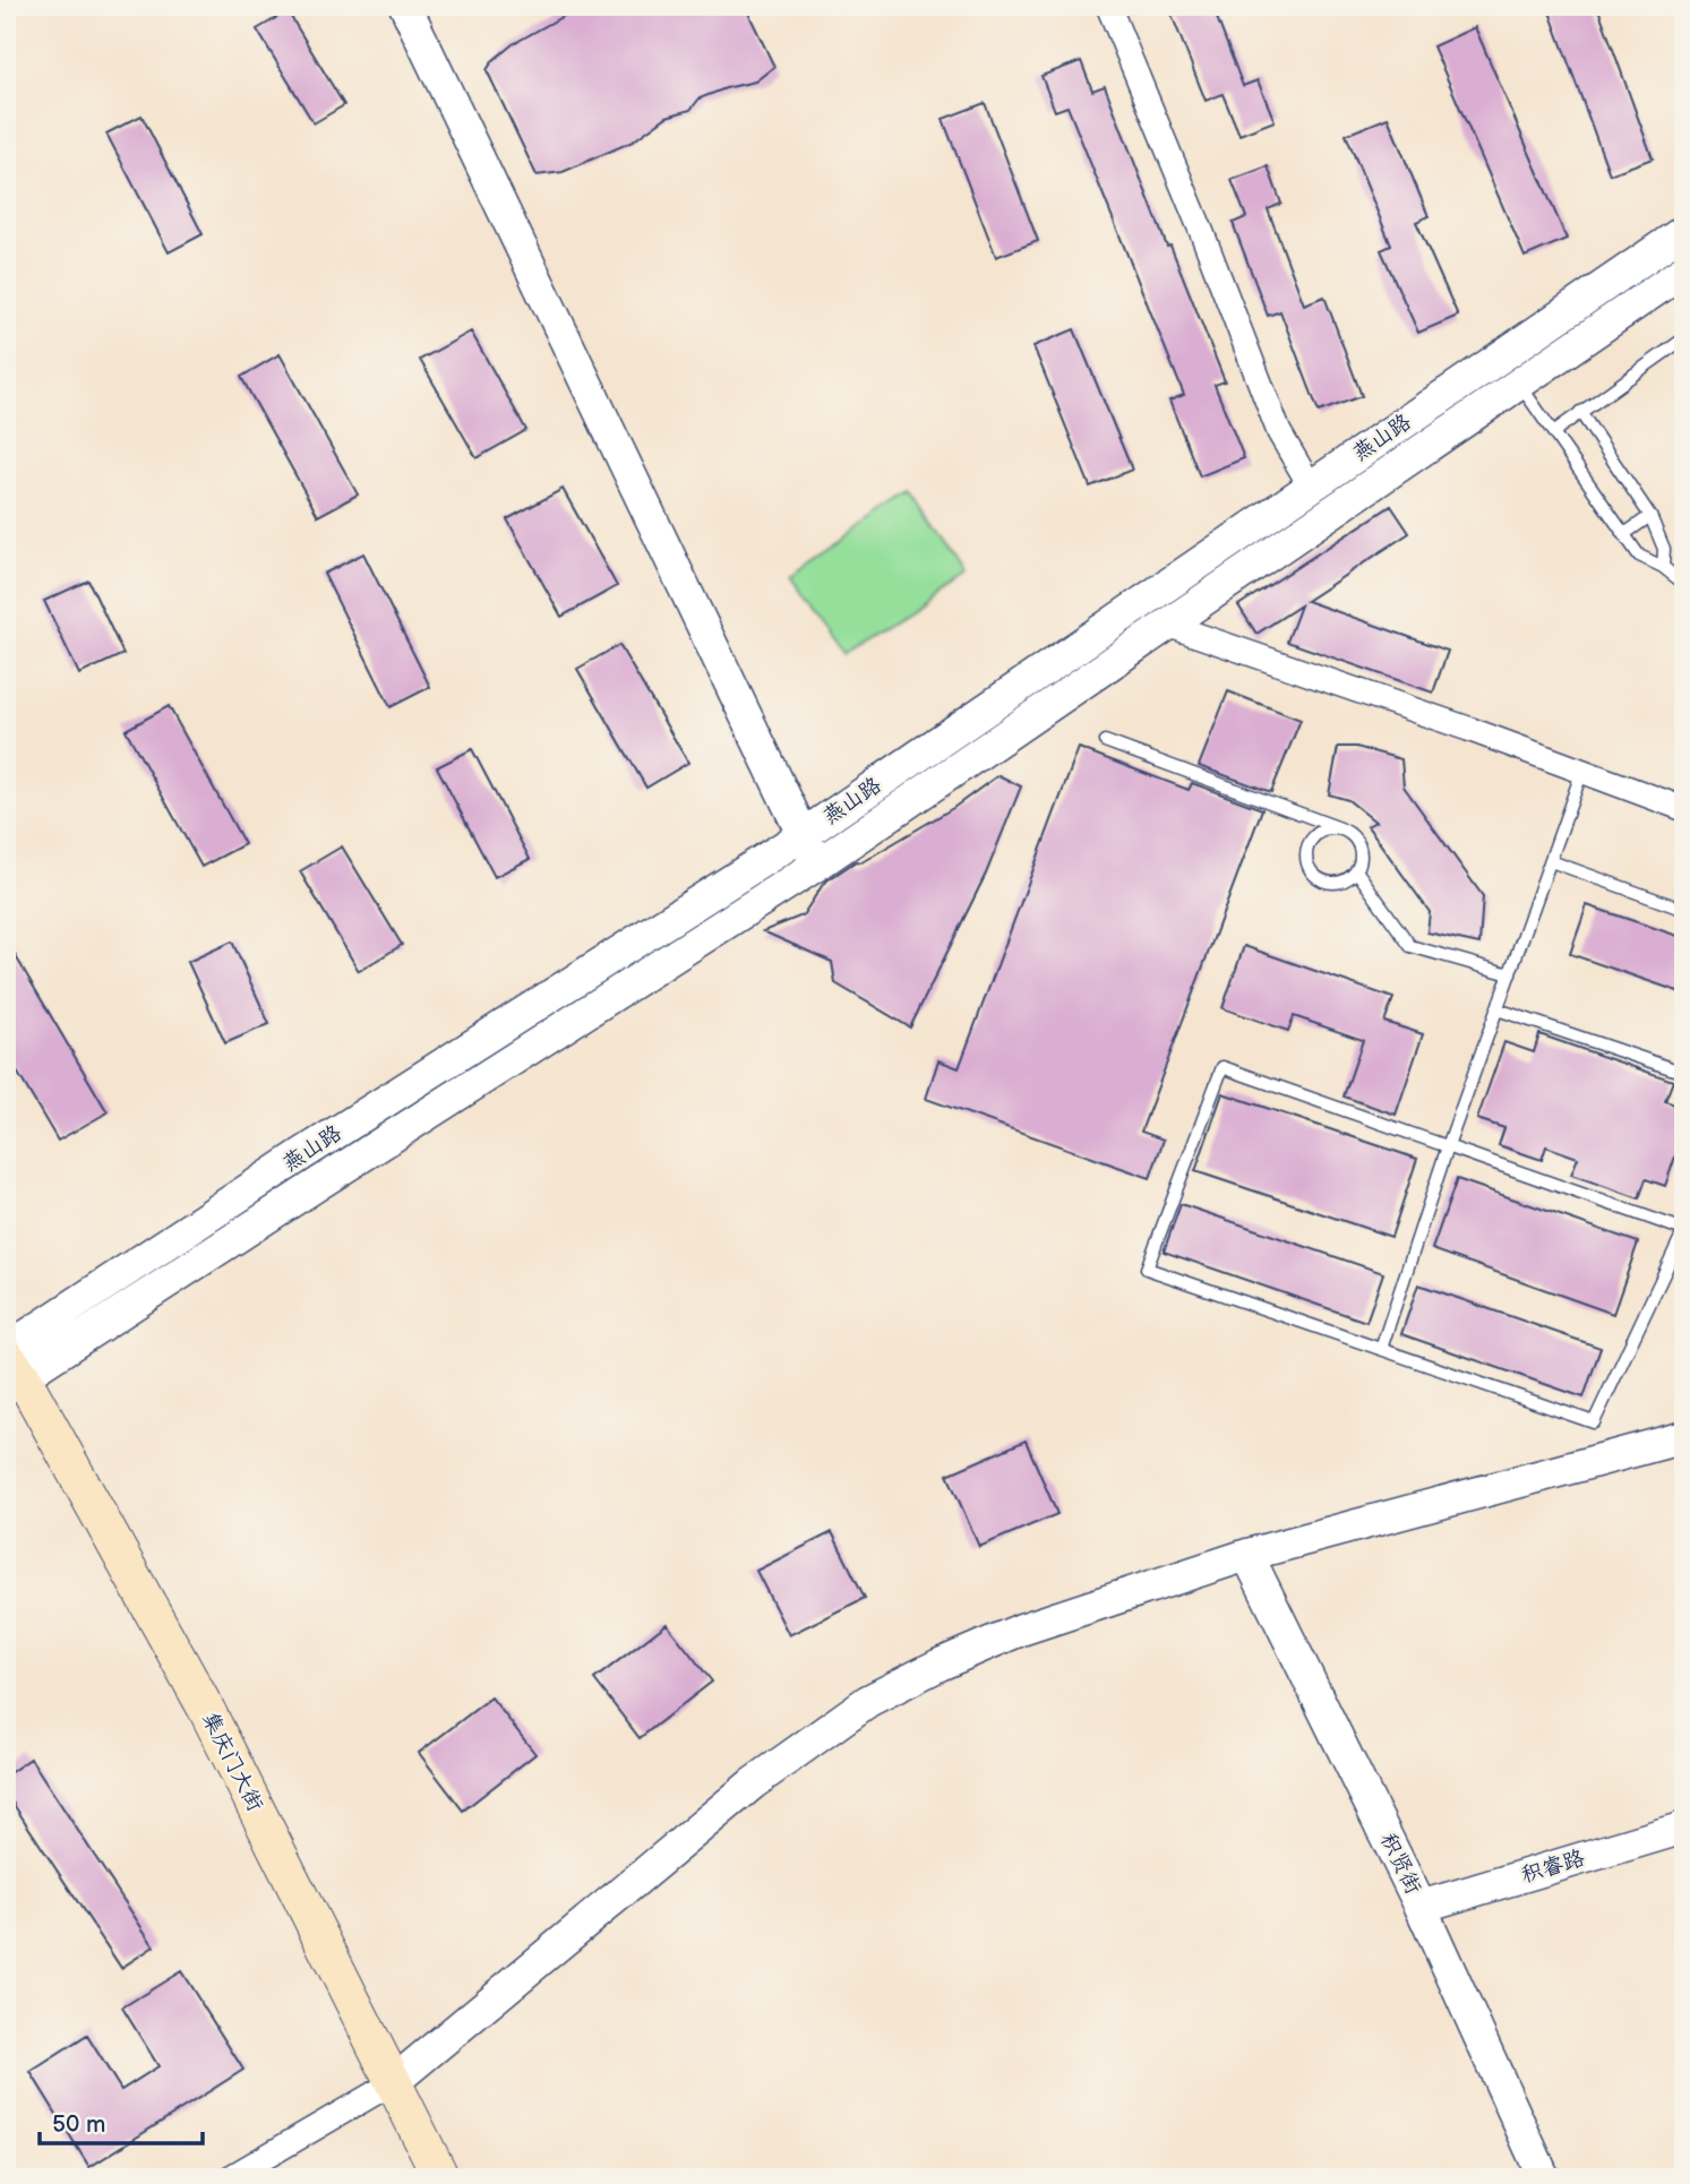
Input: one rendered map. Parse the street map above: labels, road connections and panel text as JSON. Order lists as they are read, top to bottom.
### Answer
{
  "streets": {
    "main road": ["集庆门大街"],
    "street": ["燕山路", "积贤街", "积睿路"]
  },
  "crossings": [
    ["燕山路", "集庆门大街"],
    ["积贤街", "积睿路"]
  ],
  "scale_bar": "50 m"
}
